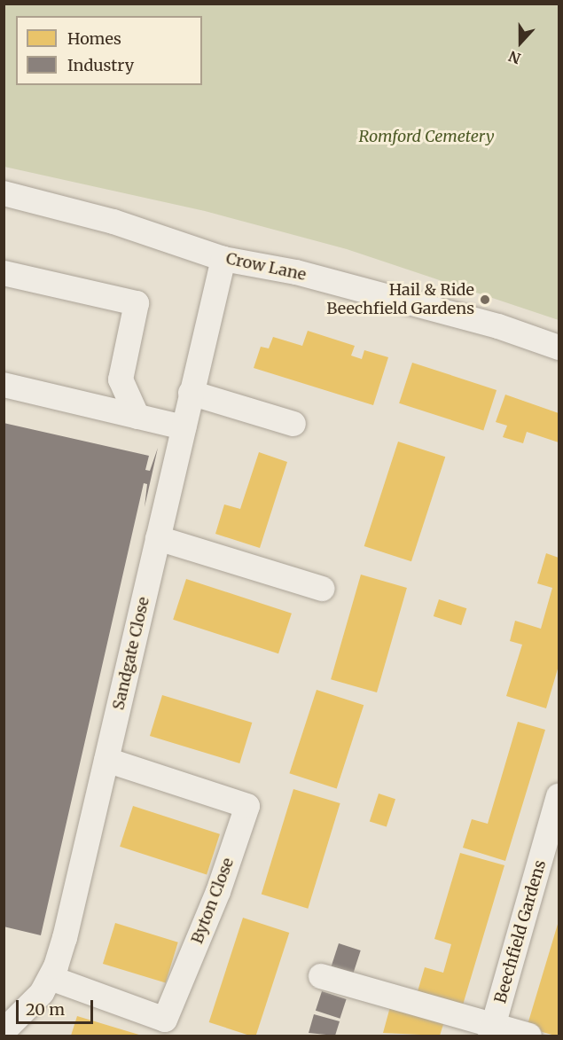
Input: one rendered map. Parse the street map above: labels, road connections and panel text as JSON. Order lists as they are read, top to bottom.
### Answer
{
  "streets": {
    "street": [
      "Crow Lane",
      "Sandgate Close",
      "Byton Close",
      "Beechfield Gardens"
    ]
  },
  "crossings": [
    ["Crow Lane", "Sandgate Close"],
    ["Sandgate Close", "Byton Close"]
  ],
  "parks": ["Romford Cemetery"],
  "places": ["Hail & Ride Beechfield Gardens"],
  "legend": ["Homes", "Industry"],
  "scale_bar": "20 m",
  "north": "bottom"
}
